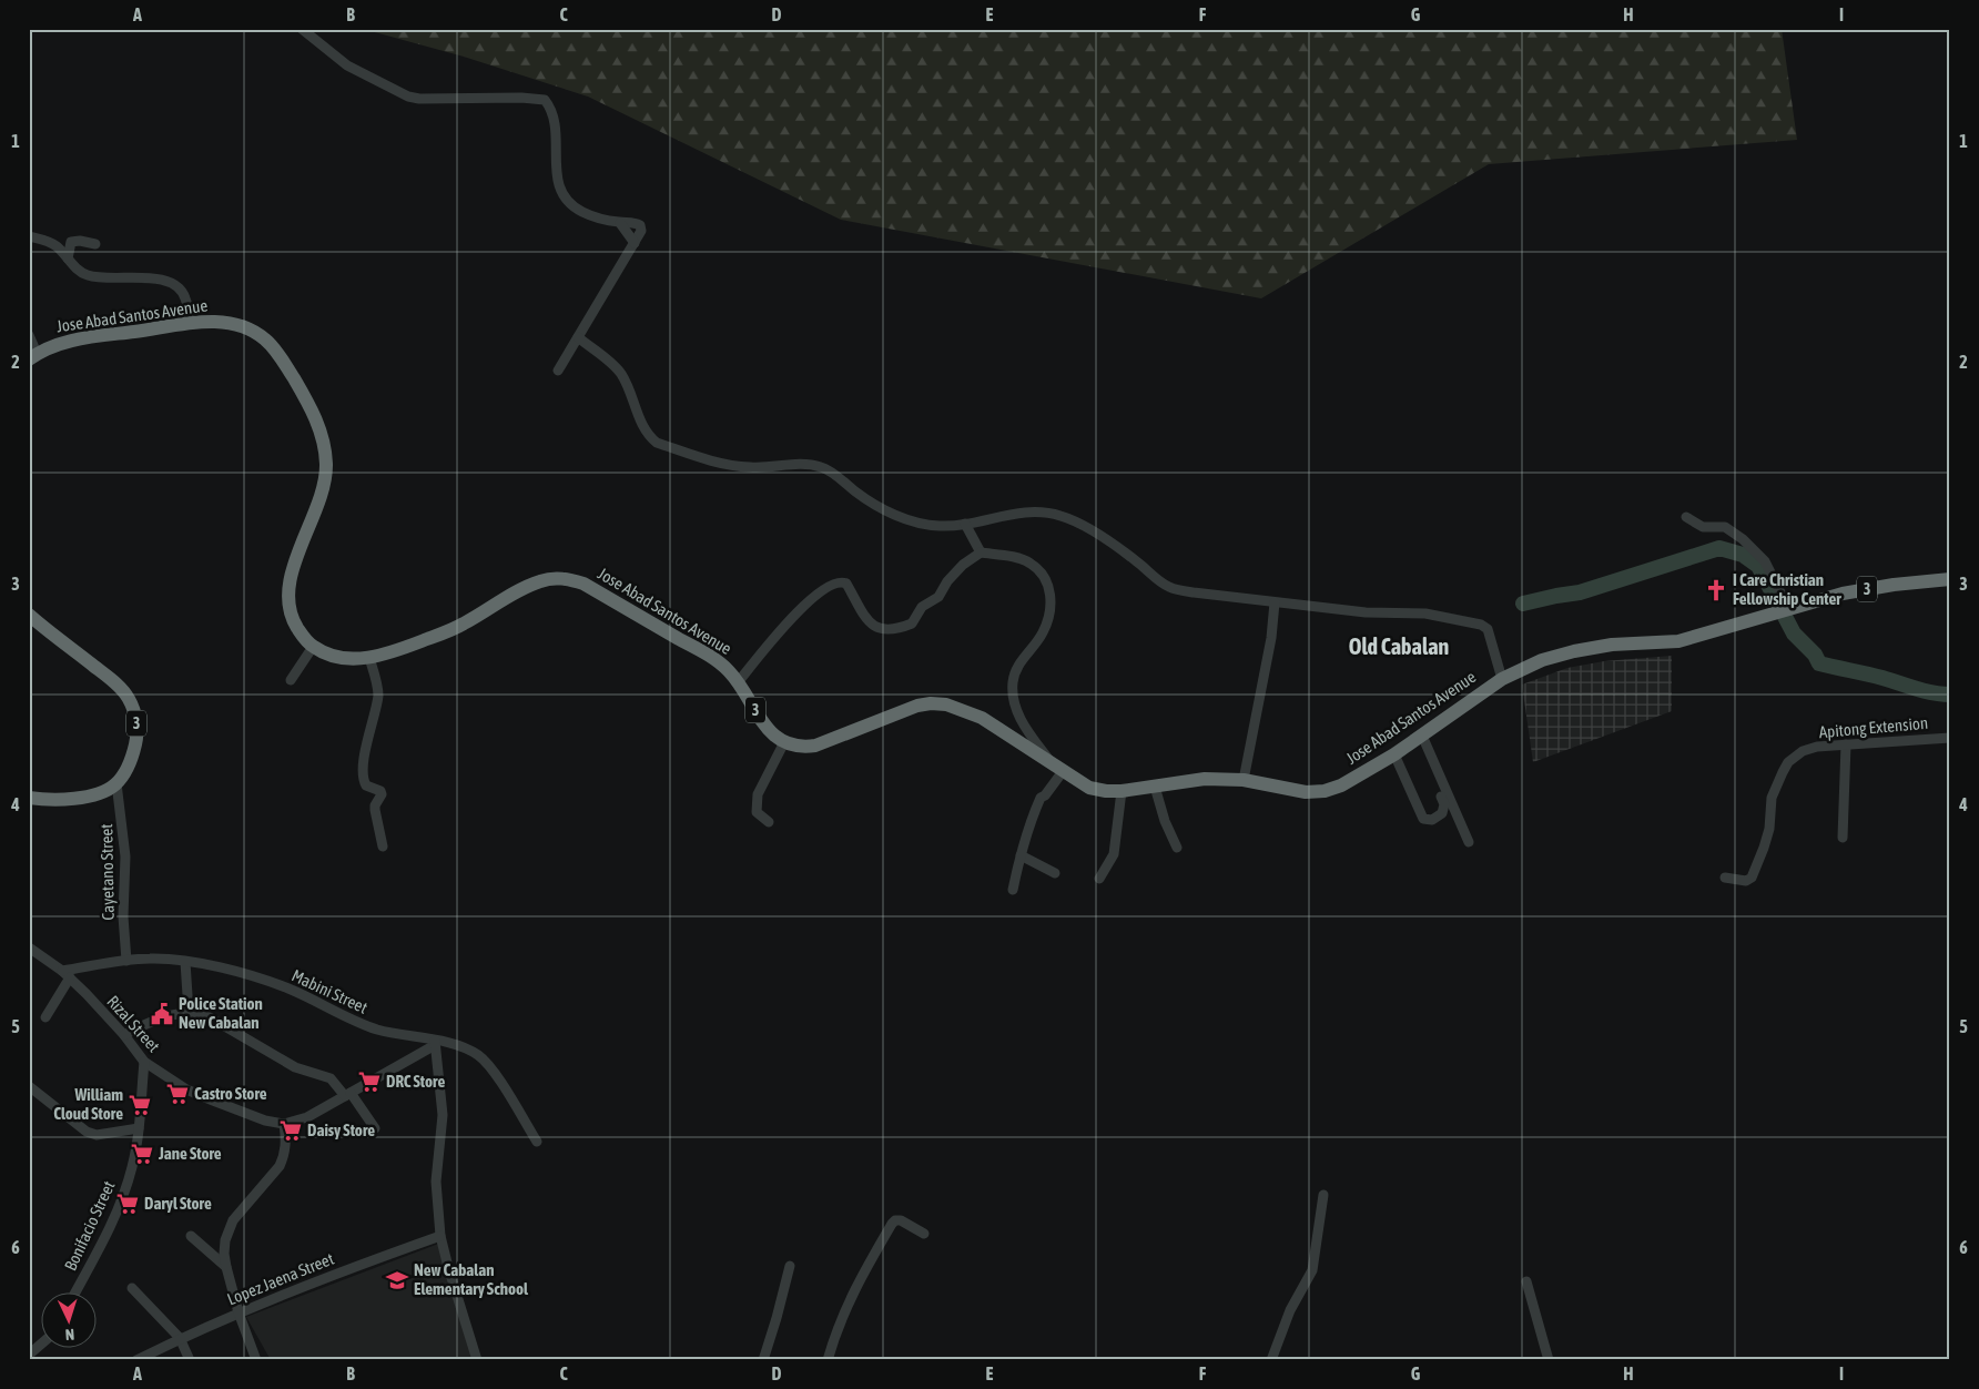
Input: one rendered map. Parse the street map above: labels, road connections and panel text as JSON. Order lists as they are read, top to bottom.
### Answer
{
  "streets": {
    "highway": ["Jose Abad Santos Avenue", "3"],
    "street": [
      "Apitong Extension",
      "Cayetano Street",
      "Mabini Street",
      "Rizal Street",
      "Bonifacio Street",
      "Lopez Jaena Street"
    ]
  },
  "crossings": [
    ["3", "Cayetano Street"],
    ["Cayetano Street", "Mabini Street"],
    ["Mabini Street", "Rizal Street"],
    ["Rizal Street", "Bonifacio Street"]
  ],
  "districts": ["Old Cabalan"],
  "places": {
    "church": ["I Care Christian Fellowship Center"],
    "public building": ["Police Station New Cabalan"],
    "supermarket": [
      "DRC Store",
      "Castro Store",
      "William Cloud Store",
      "Daisy Store",
      "Jane Store",
      "Daryl Store"
    ],
    "school or university": ["New Cabalan Elementary School"]
  },
  "north": "bottom",
  "grid": {
    "columns": [
      "A",
      "B",
      "C",
      "D",
      "E",
      "F",
      "G",
      "H",
      "I"
    ],
    "rows": [
      "1",
      "2",
      "3",
      "4",
      "5",
      "6"
    ]
  }
}
